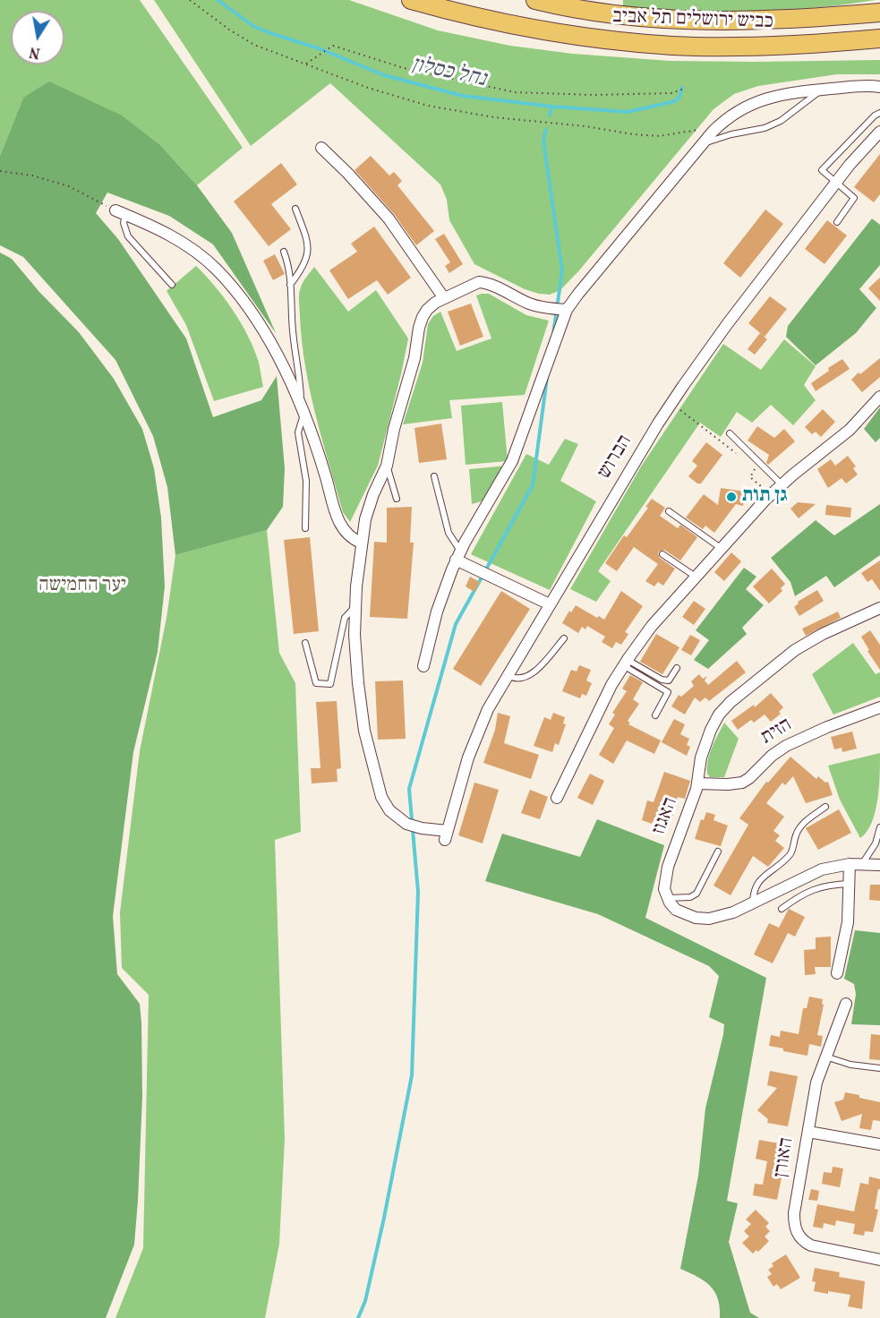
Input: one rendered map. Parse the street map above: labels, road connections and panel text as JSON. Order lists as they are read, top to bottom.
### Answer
{
  "streets": {
    "highway": ["כביש ירושלים תל אביב"],
    "street": [
      "הברוש",
      "הזית",
      "האגוז",
      "האורן"
    ]
  },
  "crossings": [
    ["הזית", "האגוז"]
  ],
  "water": ["נחל כסלון"],
  "parks": ["יער החמישה"],
  "places": ["גן תות"],
  "north": "bottom"
}
